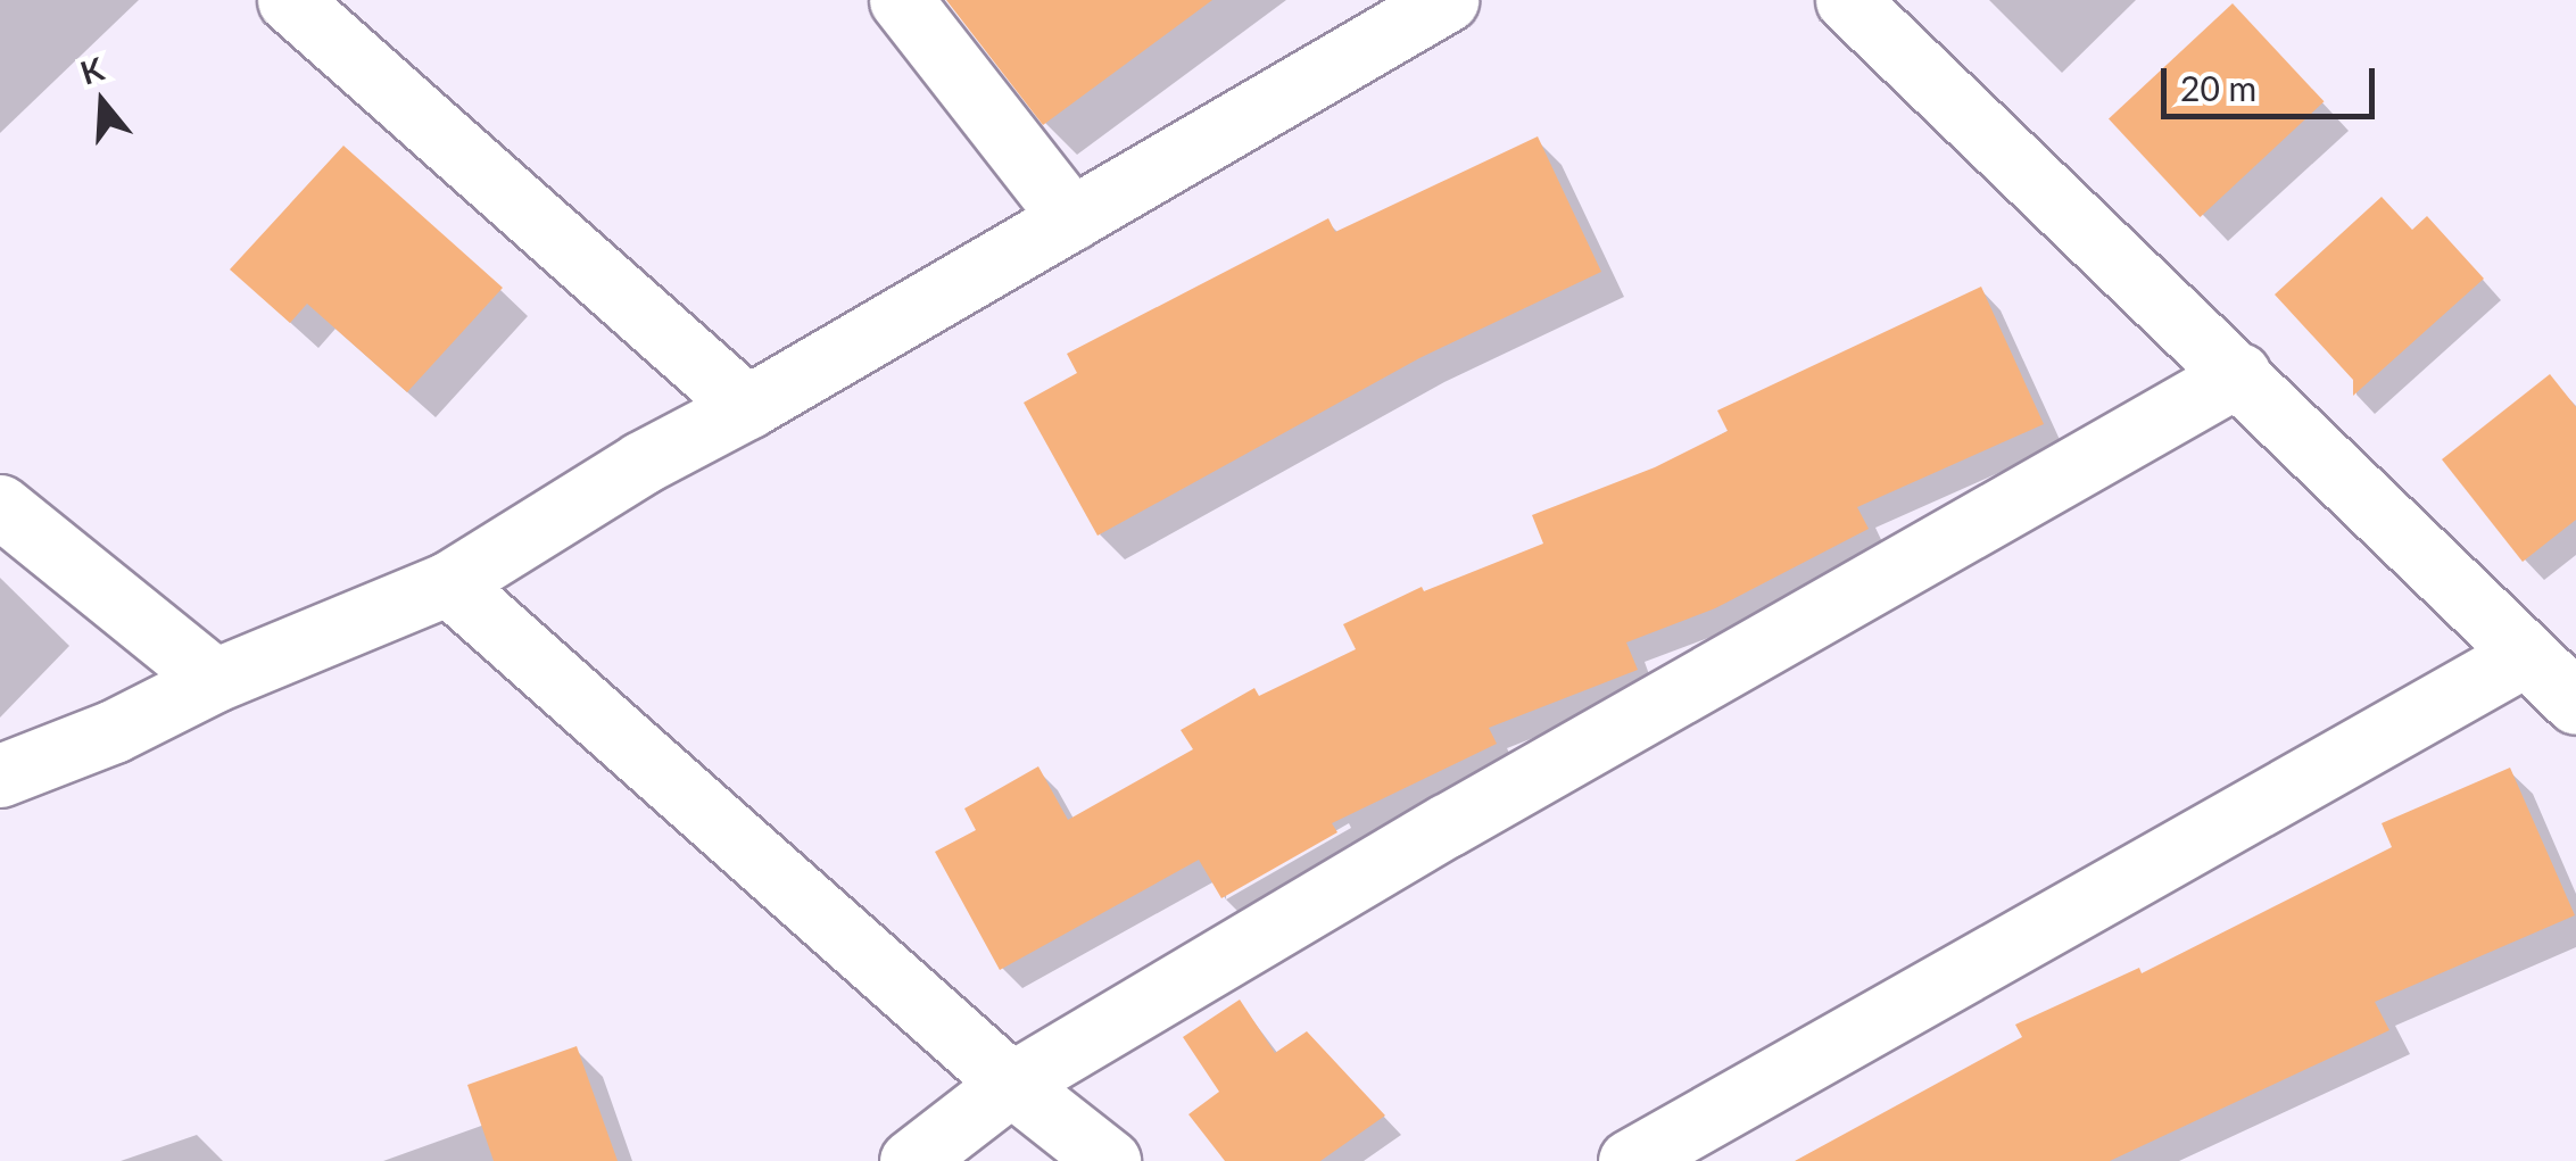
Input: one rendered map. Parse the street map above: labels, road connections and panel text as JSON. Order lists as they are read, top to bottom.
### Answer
{
  "scale_bar": "20 m",
  "north": "top"
}
